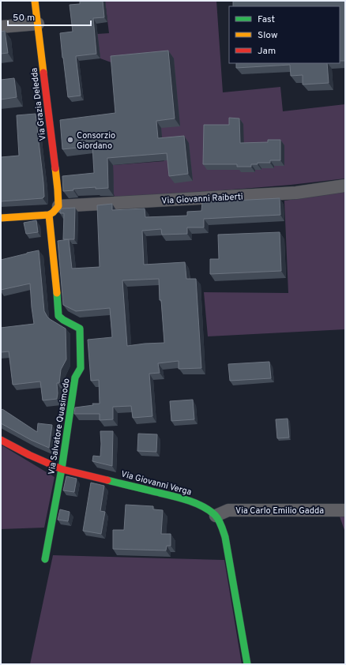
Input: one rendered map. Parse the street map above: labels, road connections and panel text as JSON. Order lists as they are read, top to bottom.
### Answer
{
  "streets": {
    "street": [
      "Via Grazia Deledda",
      "Via Giovanni Raiberti",
      "Via Salvatore Quasimodo",
      "Via Giovanni Verga",
      "Via Carlo Emilio Gadda"
    ]
  },
  "crossings": [
    ["Via Grazia Deledda", "Via Giovanni Raiberti"],
    ["Via Salvatore Quasimodo", "Via Giovanni Verga"],
    ["Via Giovanni Verga", "Via Carlo Emilio Gadda"]
  ],
  "places": ["Consorzio Giordano"],
  "legend": ["Fast", "Slow", "Jam"],
  "scale_bar": "50 m"
}
